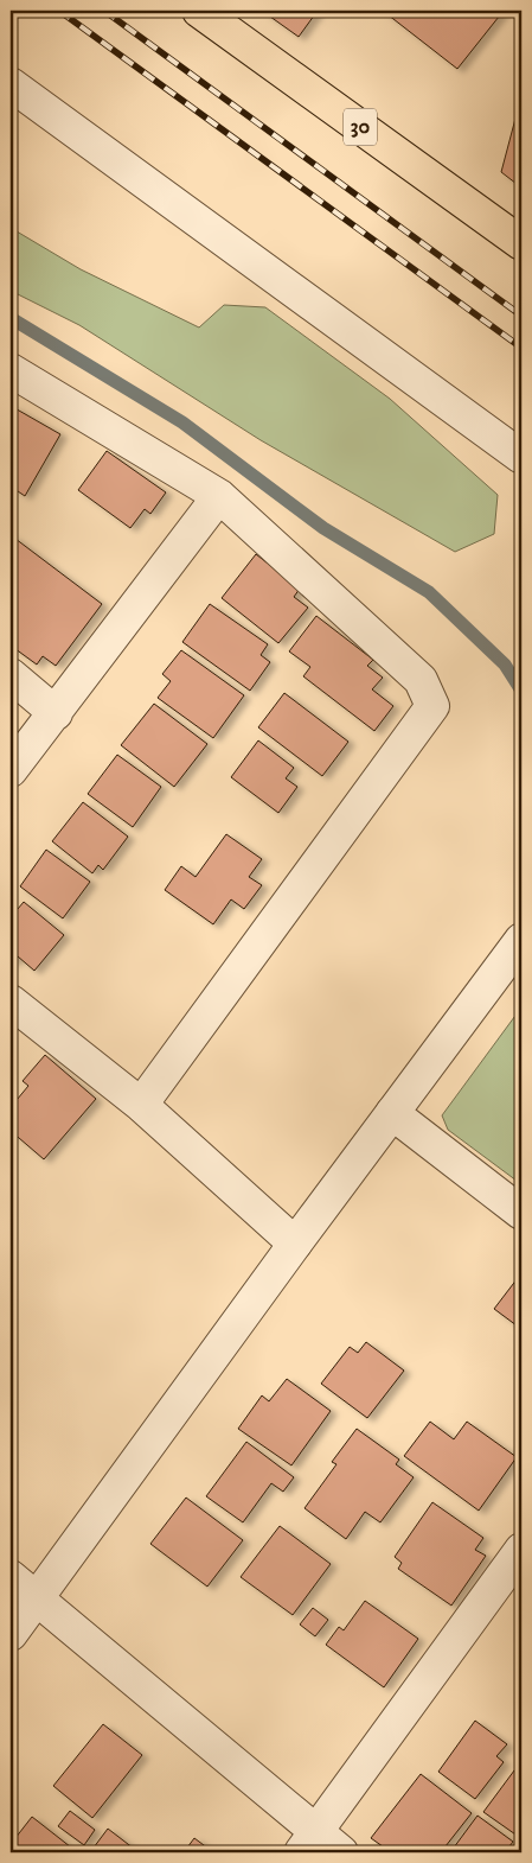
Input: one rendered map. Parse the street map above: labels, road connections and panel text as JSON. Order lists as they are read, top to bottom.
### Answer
{
  "streets": {
    "main road": ["30"]
  }
}
